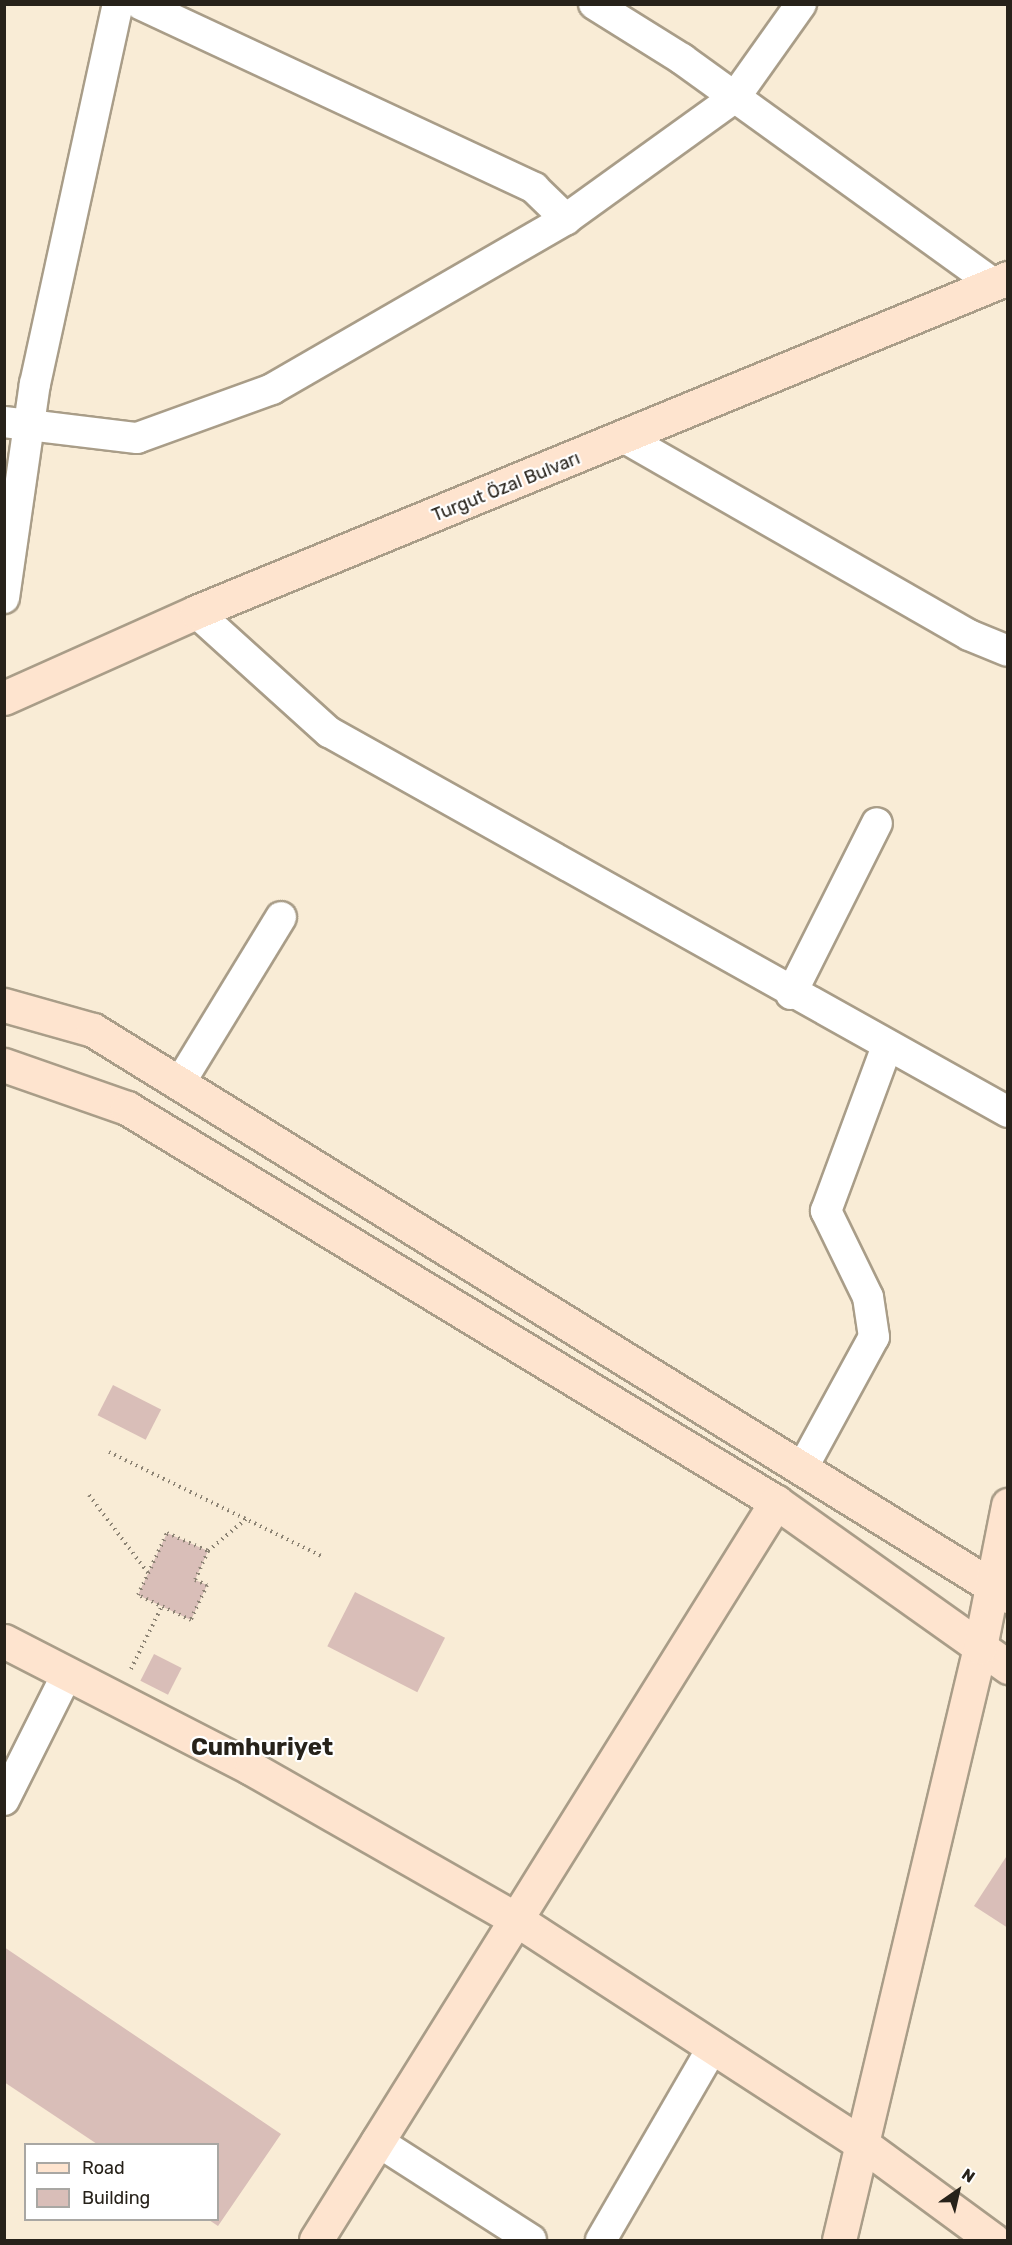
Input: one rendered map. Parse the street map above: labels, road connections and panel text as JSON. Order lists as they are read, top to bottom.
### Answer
{
  "streets": {
    "main road": ["Turgut Özal Bulvarı"]
  },
  "districts": ["Cumhuriyet"],
  "legend": ["Road", "Building"],
  "north": "top right"
}
